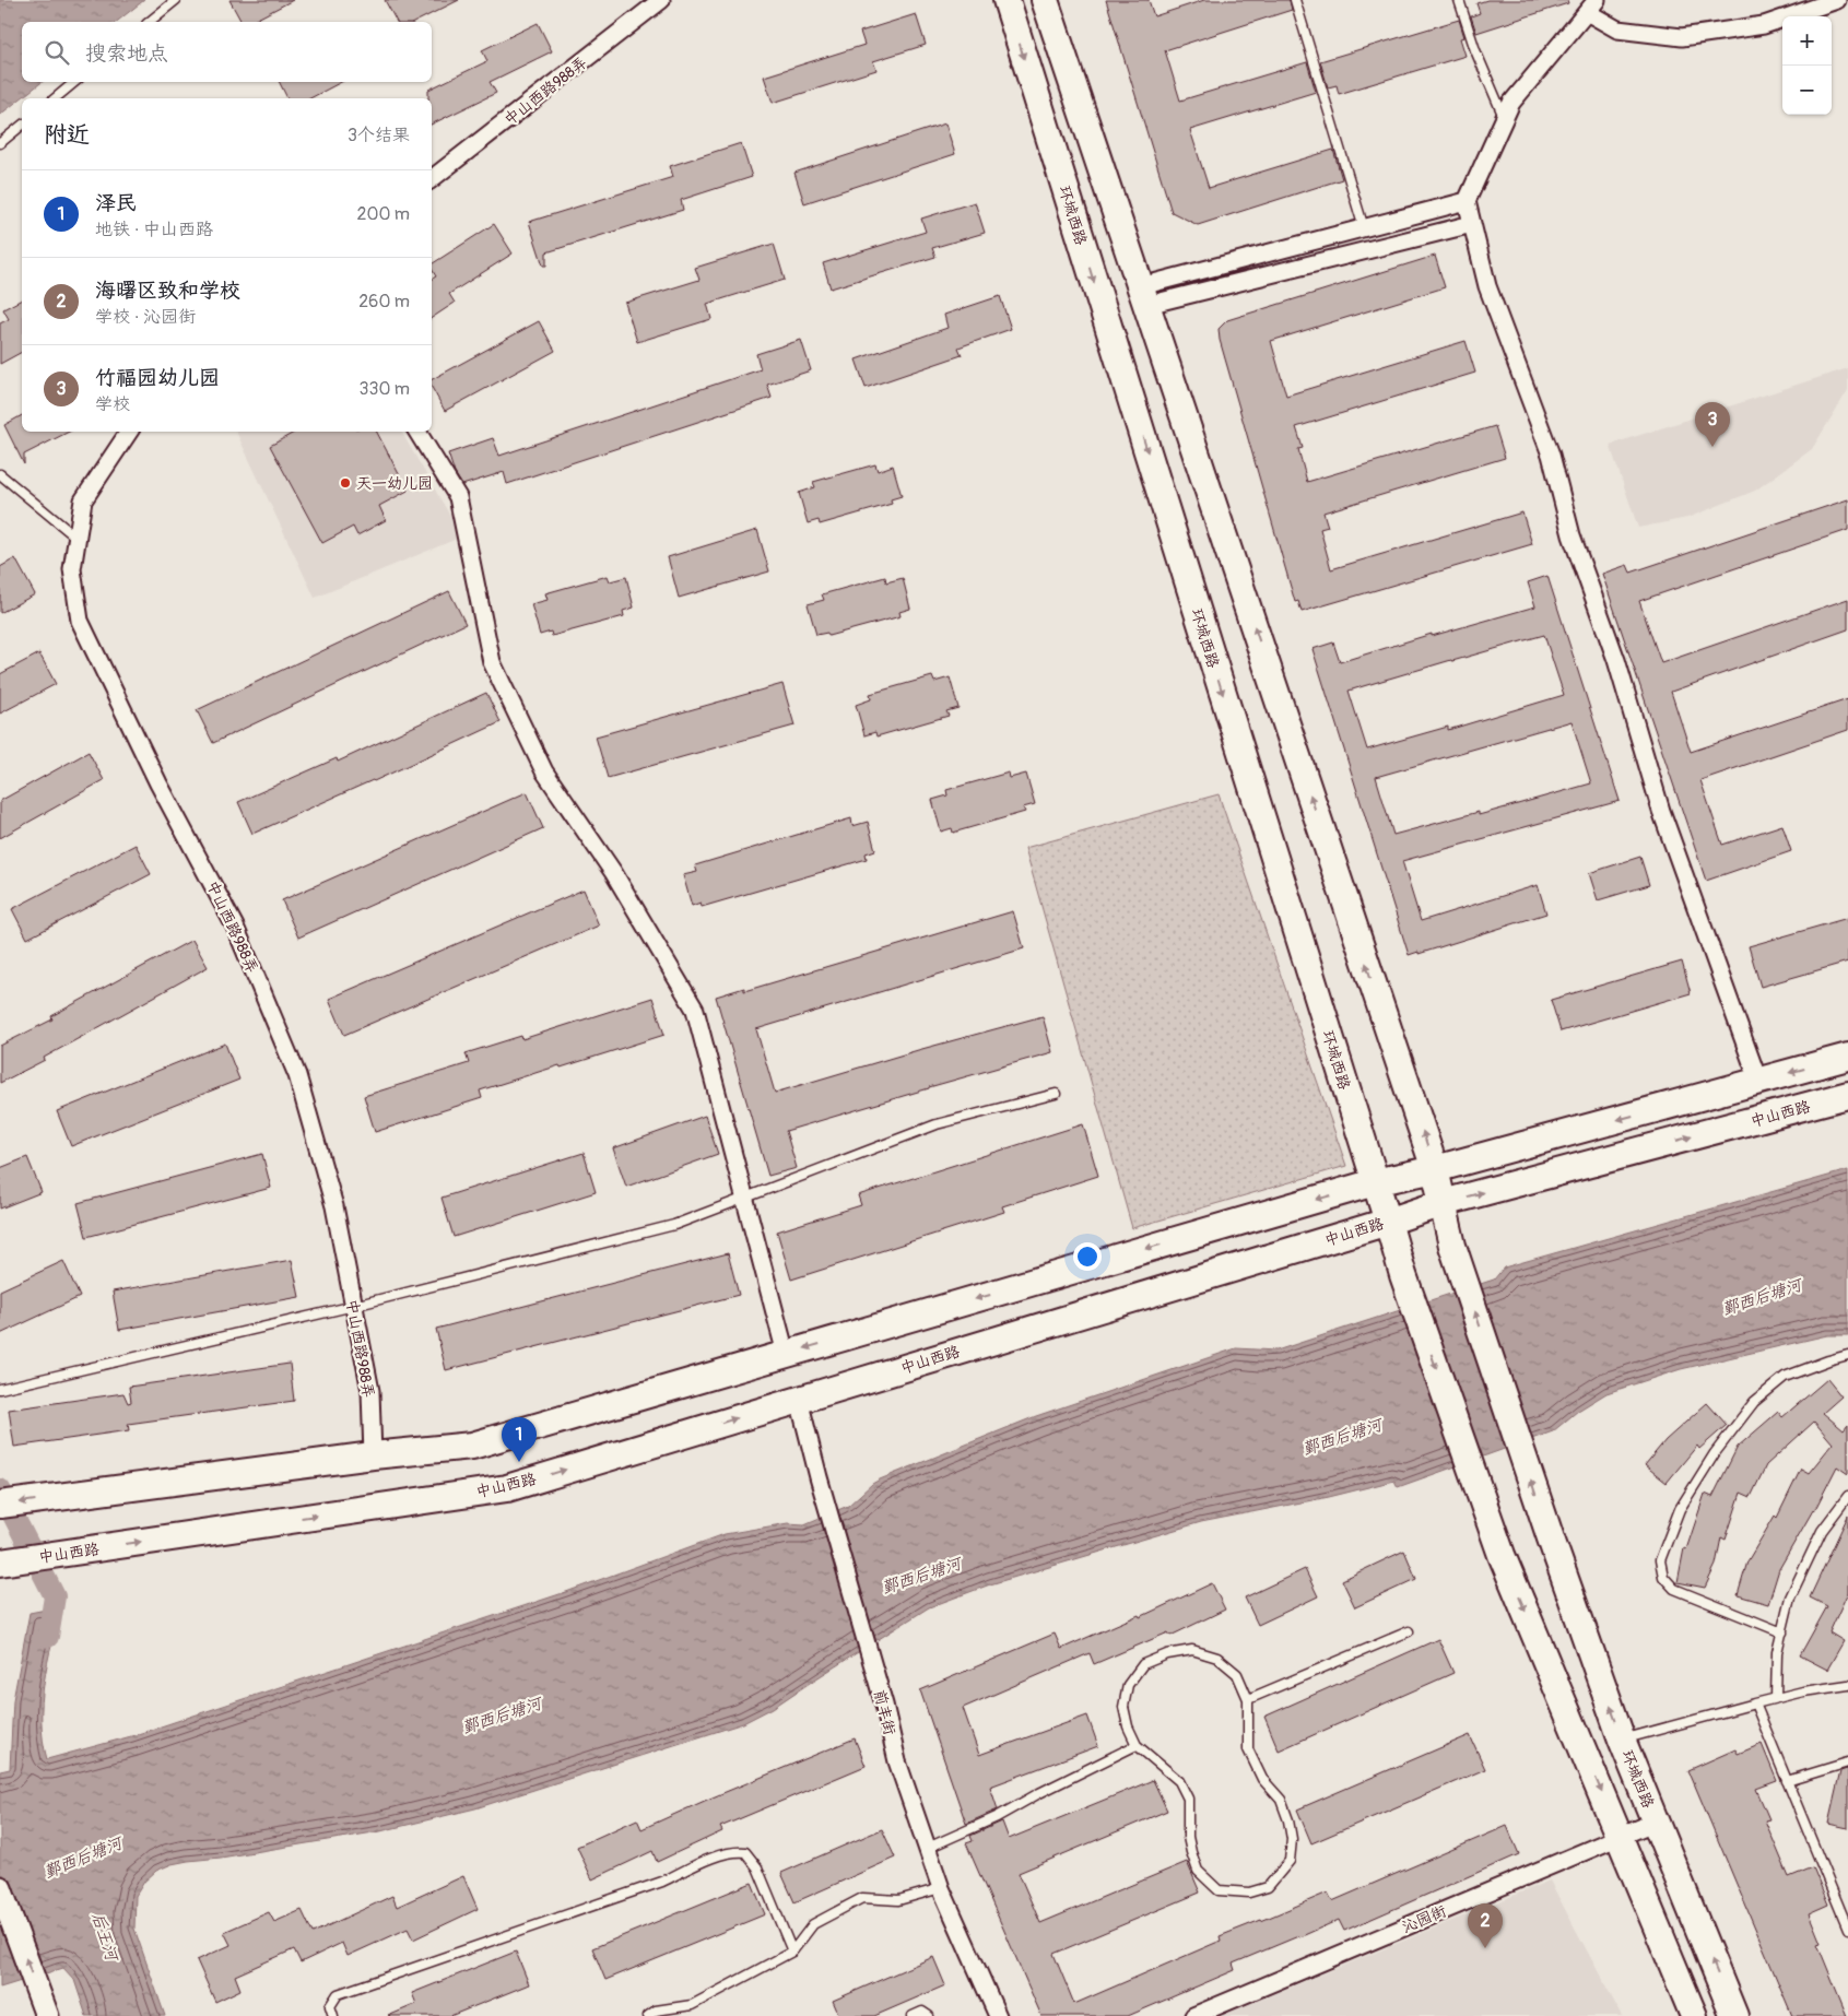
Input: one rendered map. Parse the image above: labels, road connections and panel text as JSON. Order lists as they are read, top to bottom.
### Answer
{
  "streets": {
    "main road": ["环城西路", "中山西路"],
    "street": ["中山西路988弄", "前丰街", "沁园街"]
  },
  "crossings": [
    ["环城西路", "中山西路"],
    ["环城西路", "沁园街"],
    ["中山西路", "前丰街"]
  ],
  "water": ["鄞西后塘河", "后王河"],
  "places": ["天一幼儿园"],
  "page": {
    "map_buttons": ["+", "−"],
    "search": "搜索地点",
    "heading": ["附近", "3个结果"],
    "list": [
      {
        "mark": "1",
        "name": "泽民",
        "note": "地铁 · 中山西路",
        "value": "200 m"
      },
      {
        "mark": "2",
        "name": "海曙区致和学校",
        "note": "学校 · 沁园街",
        "value": "260 m"
      },
      {
        "mark": "3",
        "name": "竹福园幼儿园",
        "note": "学校",
        "value": "330 m"
      }
    ],
    "pins": ["3", "1", "2"]
  }
}
